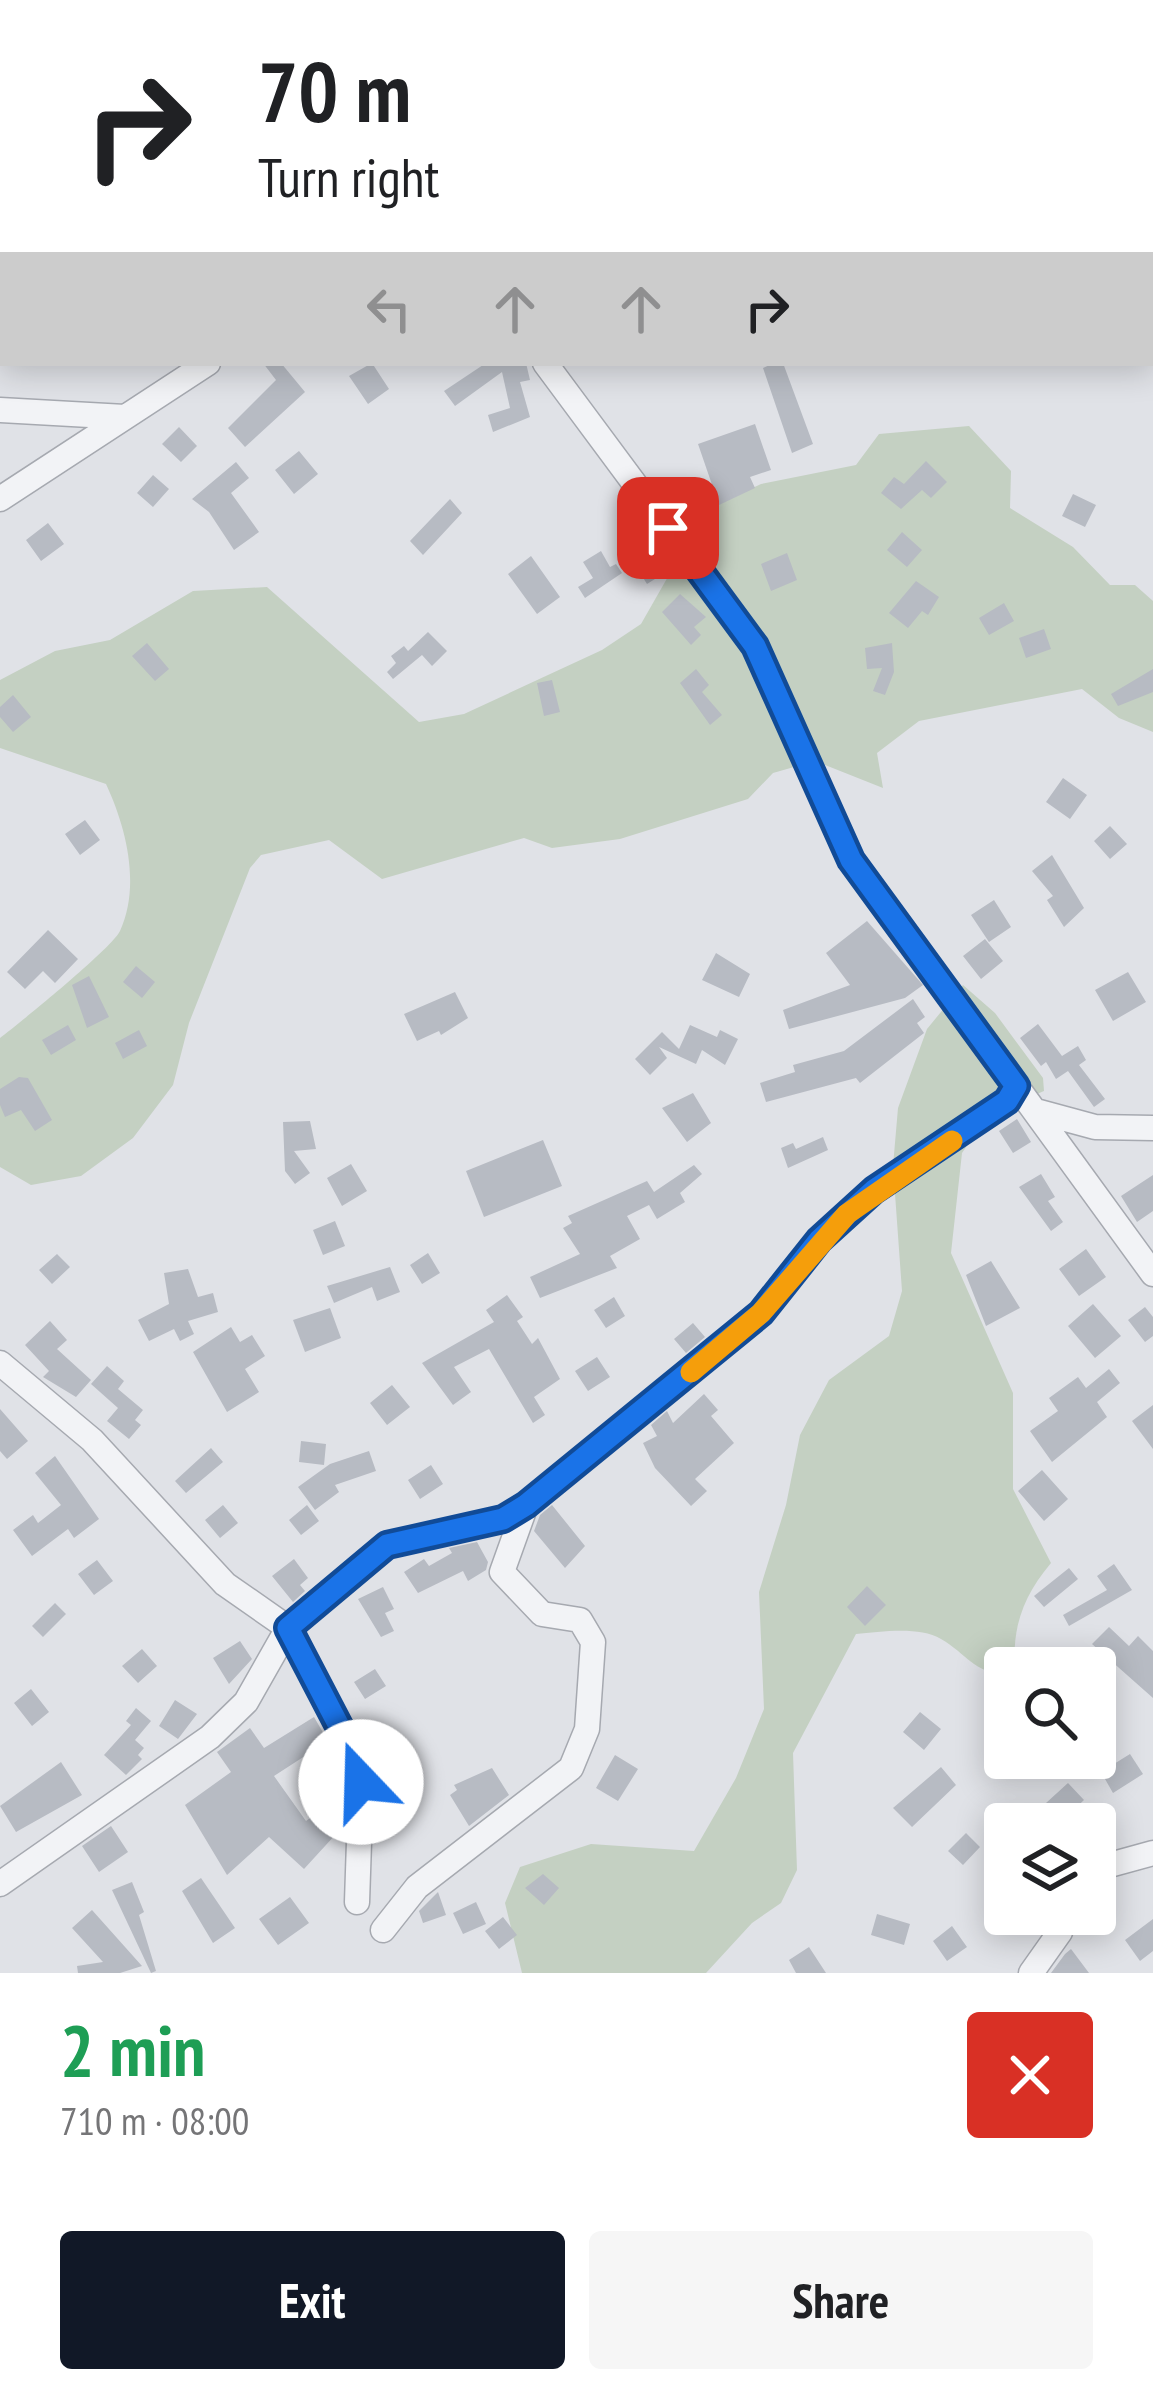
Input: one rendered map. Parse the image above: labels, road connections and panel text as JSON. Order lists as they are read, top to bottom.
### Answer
{
  "page": {
    "turn": ["70 m", "Turn right"],
    "heading": ["2 min", "710 m · 08:00"],
    "buttons": ["Exit", "Share"]
  }
}
